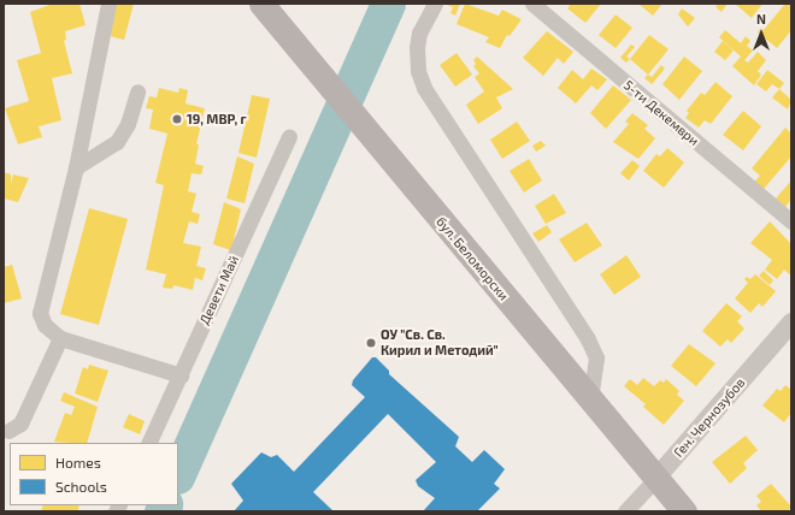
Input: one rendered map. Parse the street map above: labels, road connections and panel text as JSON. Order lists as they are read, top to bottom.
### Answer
{
  "streets": {
    "main road": ["бул. Беломорски"],
    "street": ["5-ти Декември", "Девети Май", "Ген. Чернозубов"]
  },
  "crossings": [
    ["бул. Беломорски", "Ген. Чернозубов"]
  ],
  "places": ["19, МВР, г", "ОУ \"Св. Св. Кирил и Методий\""],
  "legend": ["Homes", "Schools"],
  "north": "top"
}
